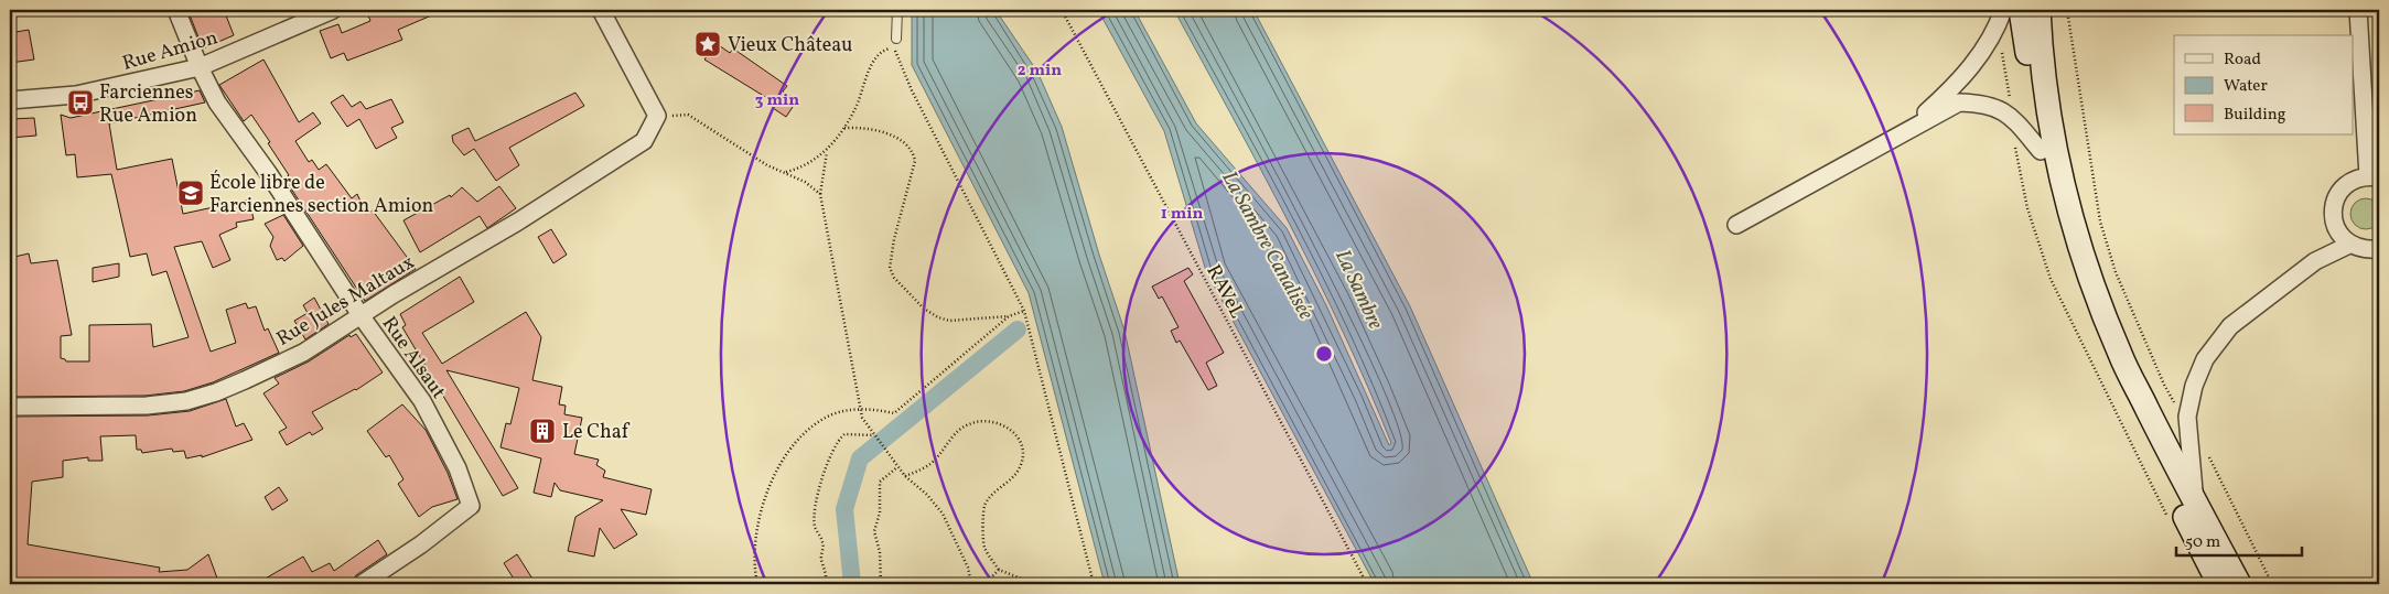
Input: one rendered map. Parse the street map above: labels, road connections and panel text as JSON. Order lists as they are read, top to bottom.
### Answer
{
  "streets": {
    "street": ["Rue Amion", "Rue Jules Maltaux", "Rue Alsaut"],
    "path": ["RAVeL"]
  },
  "crossings": [
    ["Rue Amion", "Rue Alsaut"],
    ["Rue Jules Maltaux", "Rue Alsaut"]
  ],
  "water": ["La Sambre Canalisée", "La Sambre"],
  "places": {
    "place": ["Vieux Château"],
    "bus stop": ["Farciennes Rue Amion"],
    "school or university": ["École libre de Farciennes section Amion"],
    "building": ["Le Chaf"]
  },
  "legend": ["Road", "Water", "Building"],
  "scale_bar": "50 m",
  "rings": ["2 min", "3 min", "1 min"]
}
